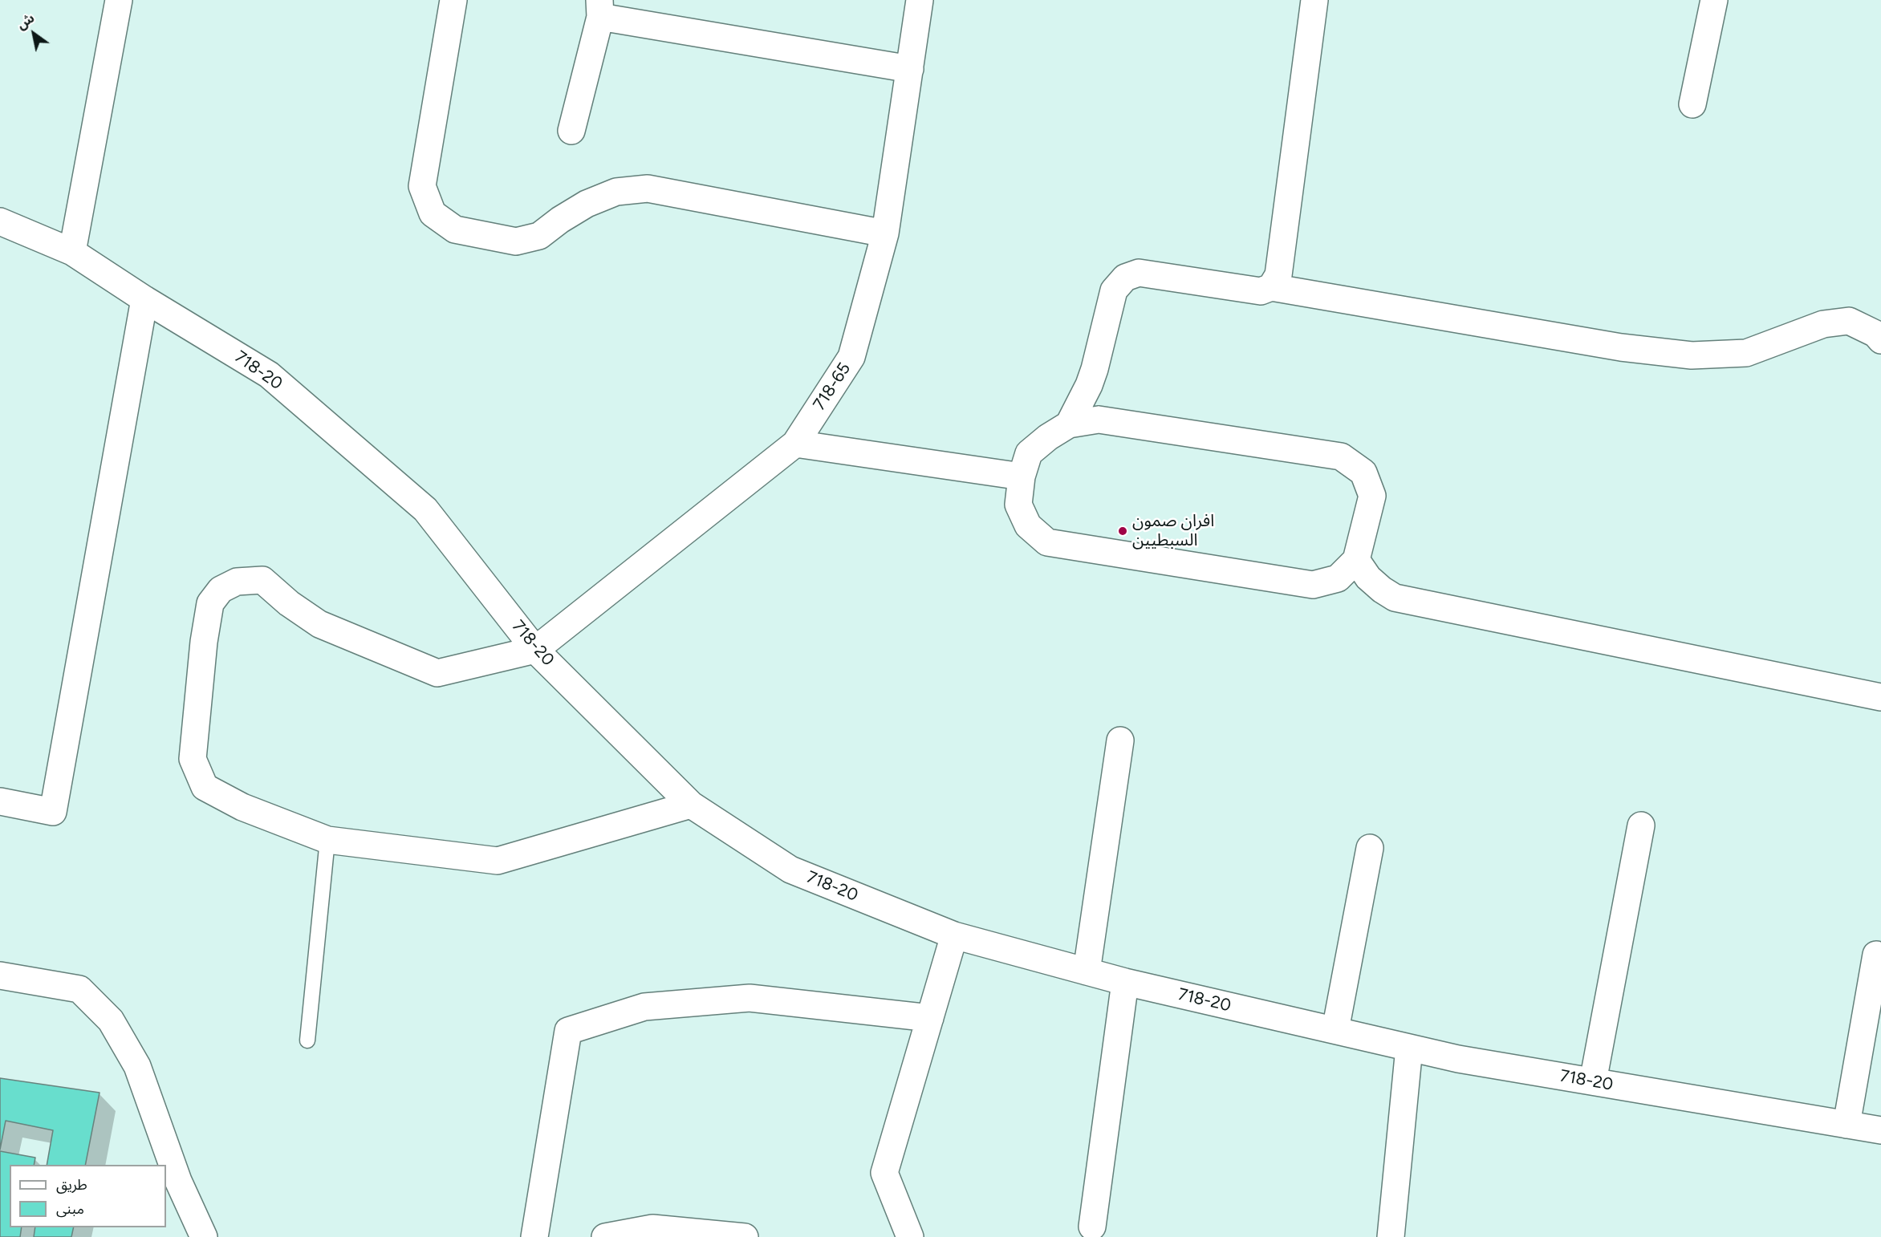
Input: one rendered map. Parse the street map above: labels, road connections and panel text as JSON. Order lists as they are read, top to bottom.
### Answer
{
  "streets": {
    "street": ["718-20", "718-65"]
  },
  "crossings": [
    ["718-20", "718-65"]
  ],
  "places": ["افران صمون السبطيين"],
  "legend": ["طريق", "مبنى"],
  "north": "top left"
}
